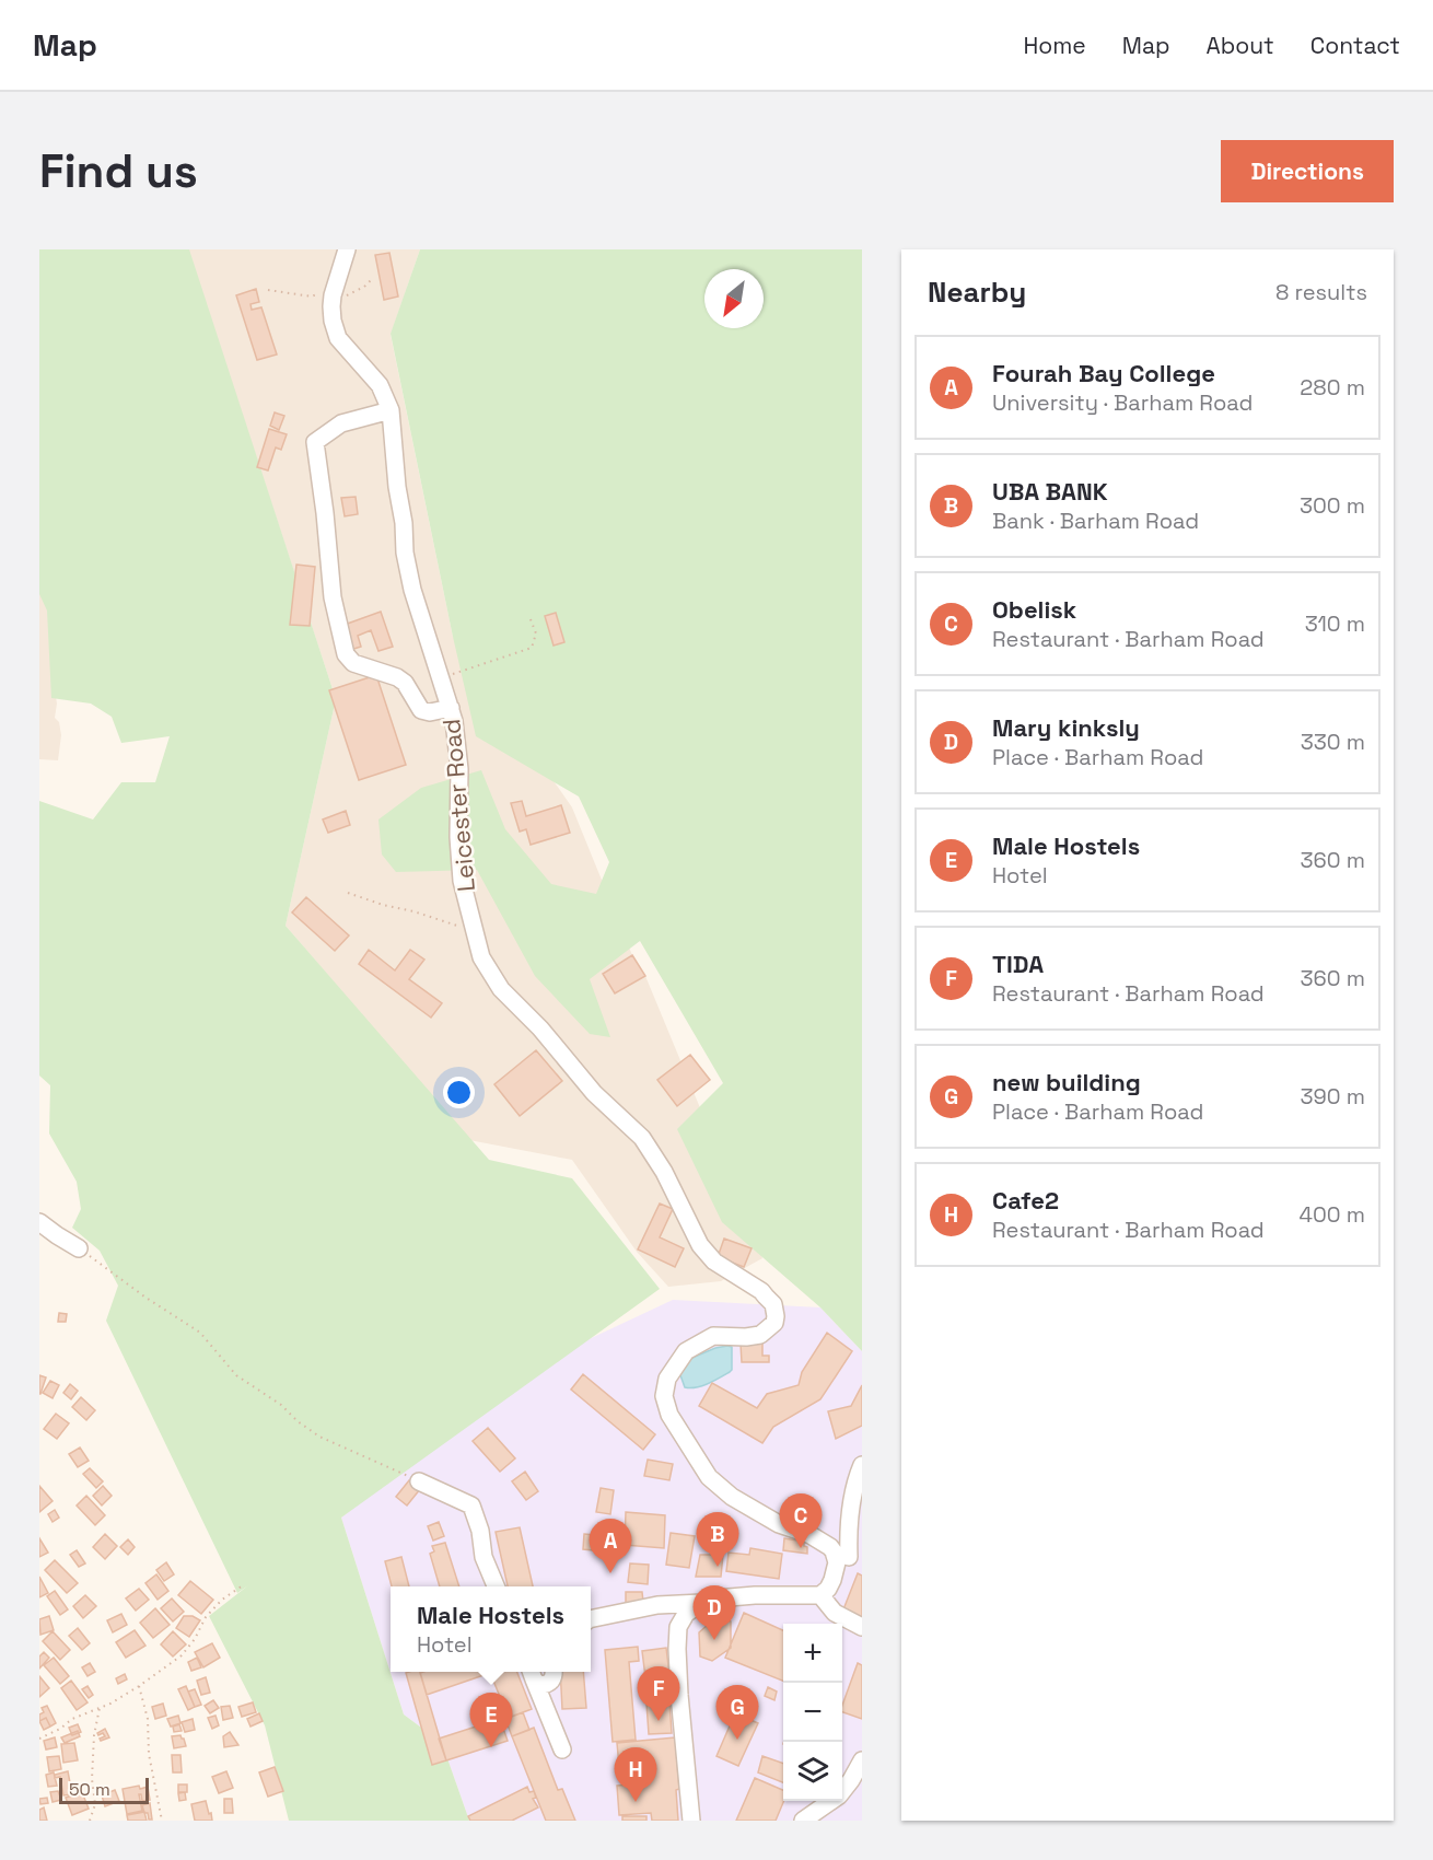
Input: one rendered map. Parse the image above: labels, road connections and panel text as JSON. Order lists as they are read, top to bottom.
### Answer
{
  "streets": {
    "street": ["Leicester Road"]
  },
  "scale_bar": "50 m",
  "north": "bottom left",
  "page": {
    "header": "Map",
    "nav": [
      "Home",
      "Map",
      "About",
      "Contact"
    ],
    "buttons": "Directions",
    "title": "Find us",
    "heading": ["Nearby", "8 results"],
    "list": [
      {
        "mark": "A",
        "name": "Fourah Bay College",
        "note": "University · Barham Road",
        "value": "280 m"
      },
      {
        "mark": "B",
        "name": "UBA BANK",
        "note": "Bank · Barham Road",
        "value": "300 m"
      },
      {
        "mark": "C",
        "name": "Obelisk",
        "note": "Restaurant · Barham Road",
        "value": "310 m"
      },
      {
        "mark": "D",
        "name": "Mary kinksly",
        "note": "Place · Barham Road",
        "value": "330 m"
      },
      {
        "mark": "E",
        "name": "Male Hostels",
        "note": "Hotel",
        "value": "360 m"
      },
      {
        "mark": "F",
        "name": "TIDA",
        "note": "Restaurant · Barham Road",
        "value": "360 m"
      },
      {
        "mark": "G",
        "name": "new building",
        "note": "Place · Barham Road",
        "value": "390 m"
      },
      {
        "mark": "H",
        "name": "Cafe2",
        "note": "Restaurant · Barham Road",
        "value": "400 m"
      }
    ],
    "pins": [
      "C",
      "B",
      "A",
      "D",
      "F",
      "G",
      "E",
      "H"
    ],
    "popup": ["Male Hostels", "Hotel"],
    "map_buttons": ["+", "−"],
    "scale": "50 m"
  }
}
